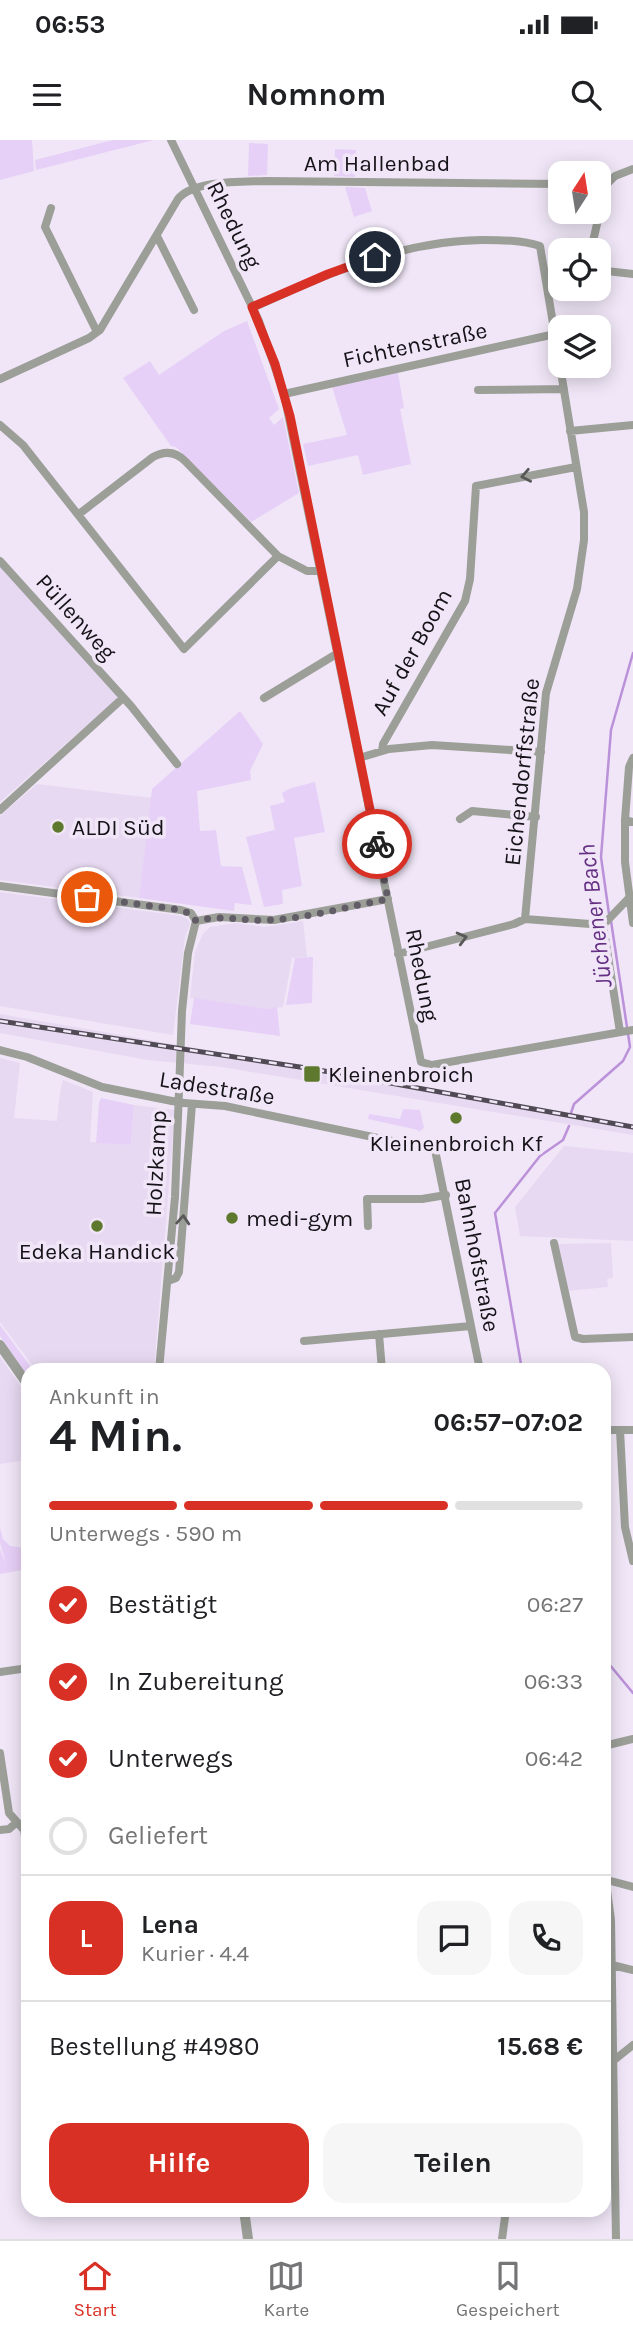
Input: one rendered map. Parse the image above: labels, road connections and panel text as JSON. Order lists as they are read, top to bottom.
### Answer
{
  "streets": {
    "street": [
      "Am Hallenbad",
      "Rhedung",
      "Fichtenstraße",
      "Püllenweg",
      "Auf der Boom",
      "Eichendorffstraße",
      "Ladestraße",
      "Holzkamp",
      "Bahnhofstraße"
    ]
  },
  "crossings": [
    ["Am Hallenbad", "Rhedung"],
    ["Rhedung", "Fichtenstraße"],
    ["Rhedung", "Eichendorffstraße"],
    ["Auf der Boom", "Eichendorffstraße"],
    ["Ladestraße", "Holzkamp"],
    ["Ladestraße", "Bahnhofstraße"]
  ],
  "one_way": ["Auf der Boom"],
  "water": ["Jüchener Bach"],
  "places": {
    "other": [
      "ALDI Süd",
      "Kleinenbroich Kf",
      "medi-gym",
      "Edeka Handick"
    ],
    "transit": ["Kleinenbroich"]
  },
  "north": "top",
  "page": {
    "status": "06:53",
    "header": "Nomnom",
    "heading": ["4 Min.", "Ankunft in", "06:57–07:02"],
    "panel": [
      "Lena",
      "Kurier · 4.4",
      "Bestellung #4980",
      "15.68 €"
    ],
    "bar": "Unterwegs · 590 m",
    "list": [
      ["Bestätigt", "06:27"],
      ["In Zubereitung", "06:33"],
      ["Unterwegs", "06:42"],
      "Geliefert"
    ],
    "round": "L",
    "buttons": ["Hilfe", "Teilen"],
    "tabs": ["Start", "Karte", "Gespeichert"]
  }
}
